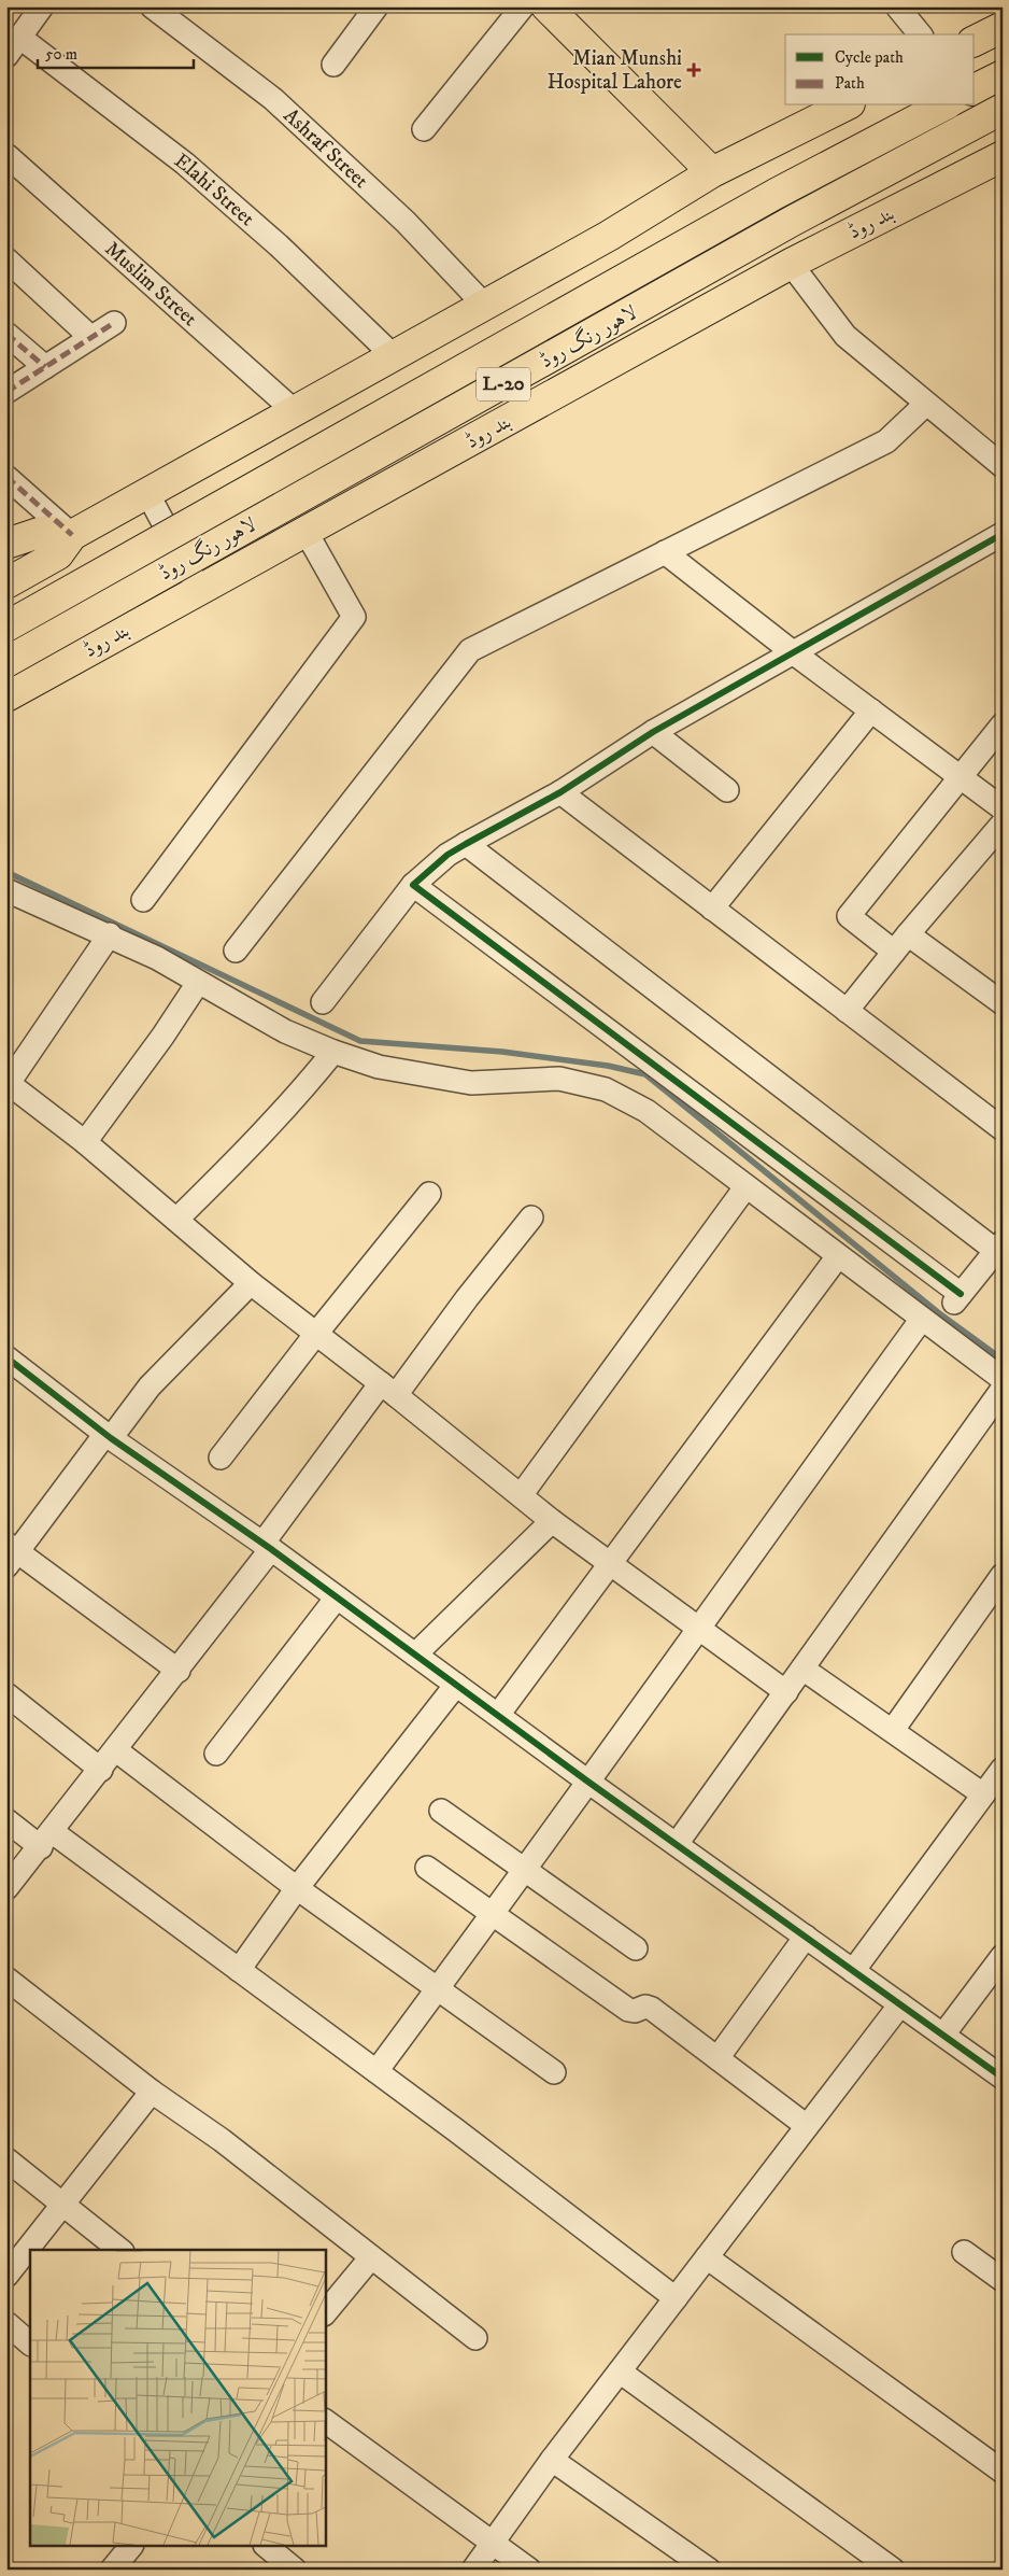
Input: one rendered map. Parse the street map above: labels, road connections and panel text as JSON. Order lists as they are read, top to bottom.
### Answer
{
  "streets": {
    "main road": ["بند روڈ", "لاہور رنگ روڈ", "L-20"],
    "street": ["Ashraf Street", "Elahi Street", "Muslim Street"]
  },
  "places": {
    "health": ["Mian Munshi Hospital Lahore"]
  },
  "legend": ["Cycle path", "Path"],
  "scale_bar": "50 m"
}
